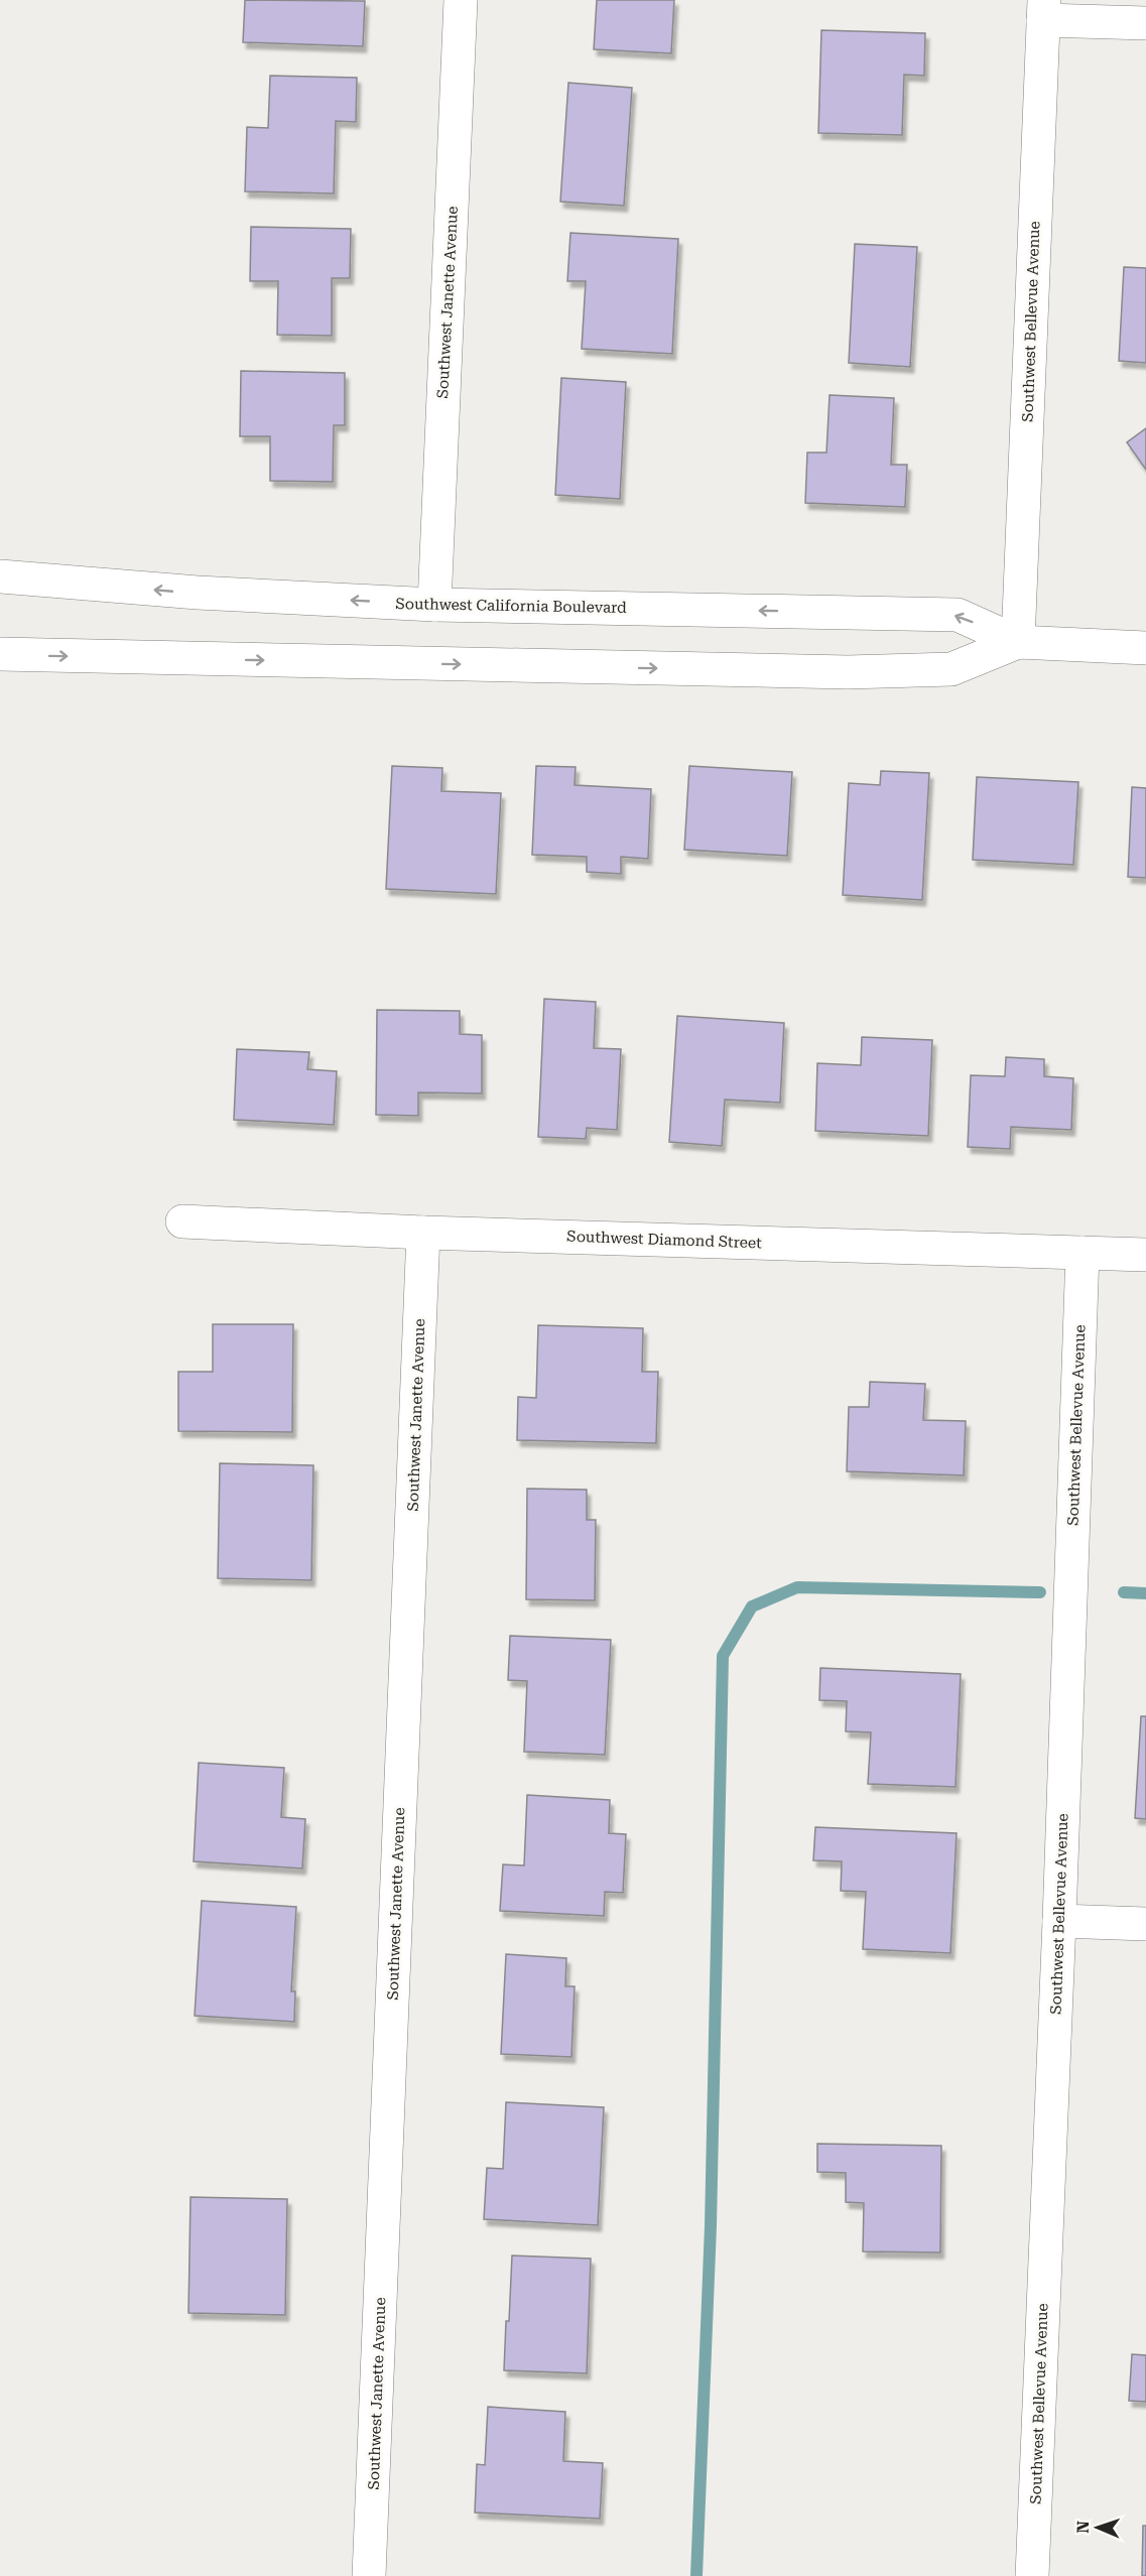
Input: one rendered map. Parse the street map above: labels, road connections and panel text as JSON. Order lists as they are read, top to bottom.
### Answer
{
  "streets": {
    "street": [
      "Southwest Janette Avenue",
      "Southwest Bellevue Avenue",
      "Southwest California Boulevard",
      "Southwest Diamond Street"
    ]
  },
  "crossings": [
    ["Southwest Janette Avenue", "Southwest California Boulevard"],
    ["Southwest Janette Avenue", "Southwest Diamond Street"],
    ["Southwest Bellevue Avenue", "Southwest California Boulevard"],
    ["Southwest Bellevue Avenue", "Southwest Diamond Street"]
  ],
  "north": "left"
}
